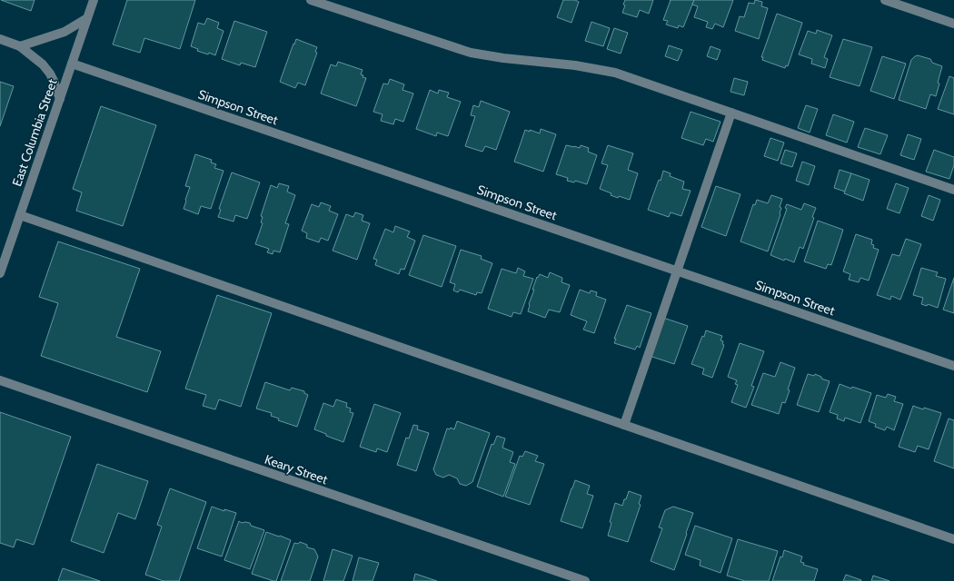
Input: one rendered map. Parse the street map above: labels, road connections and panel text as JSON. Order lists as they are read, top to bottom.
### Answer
{
  "streets": {
    "street": ["Simpson Street", "East Columbia Street", "Keary Street"]
  },
  "crossings": [
    ["Simpson Street", "East Columbia Street"]
  ]
}
